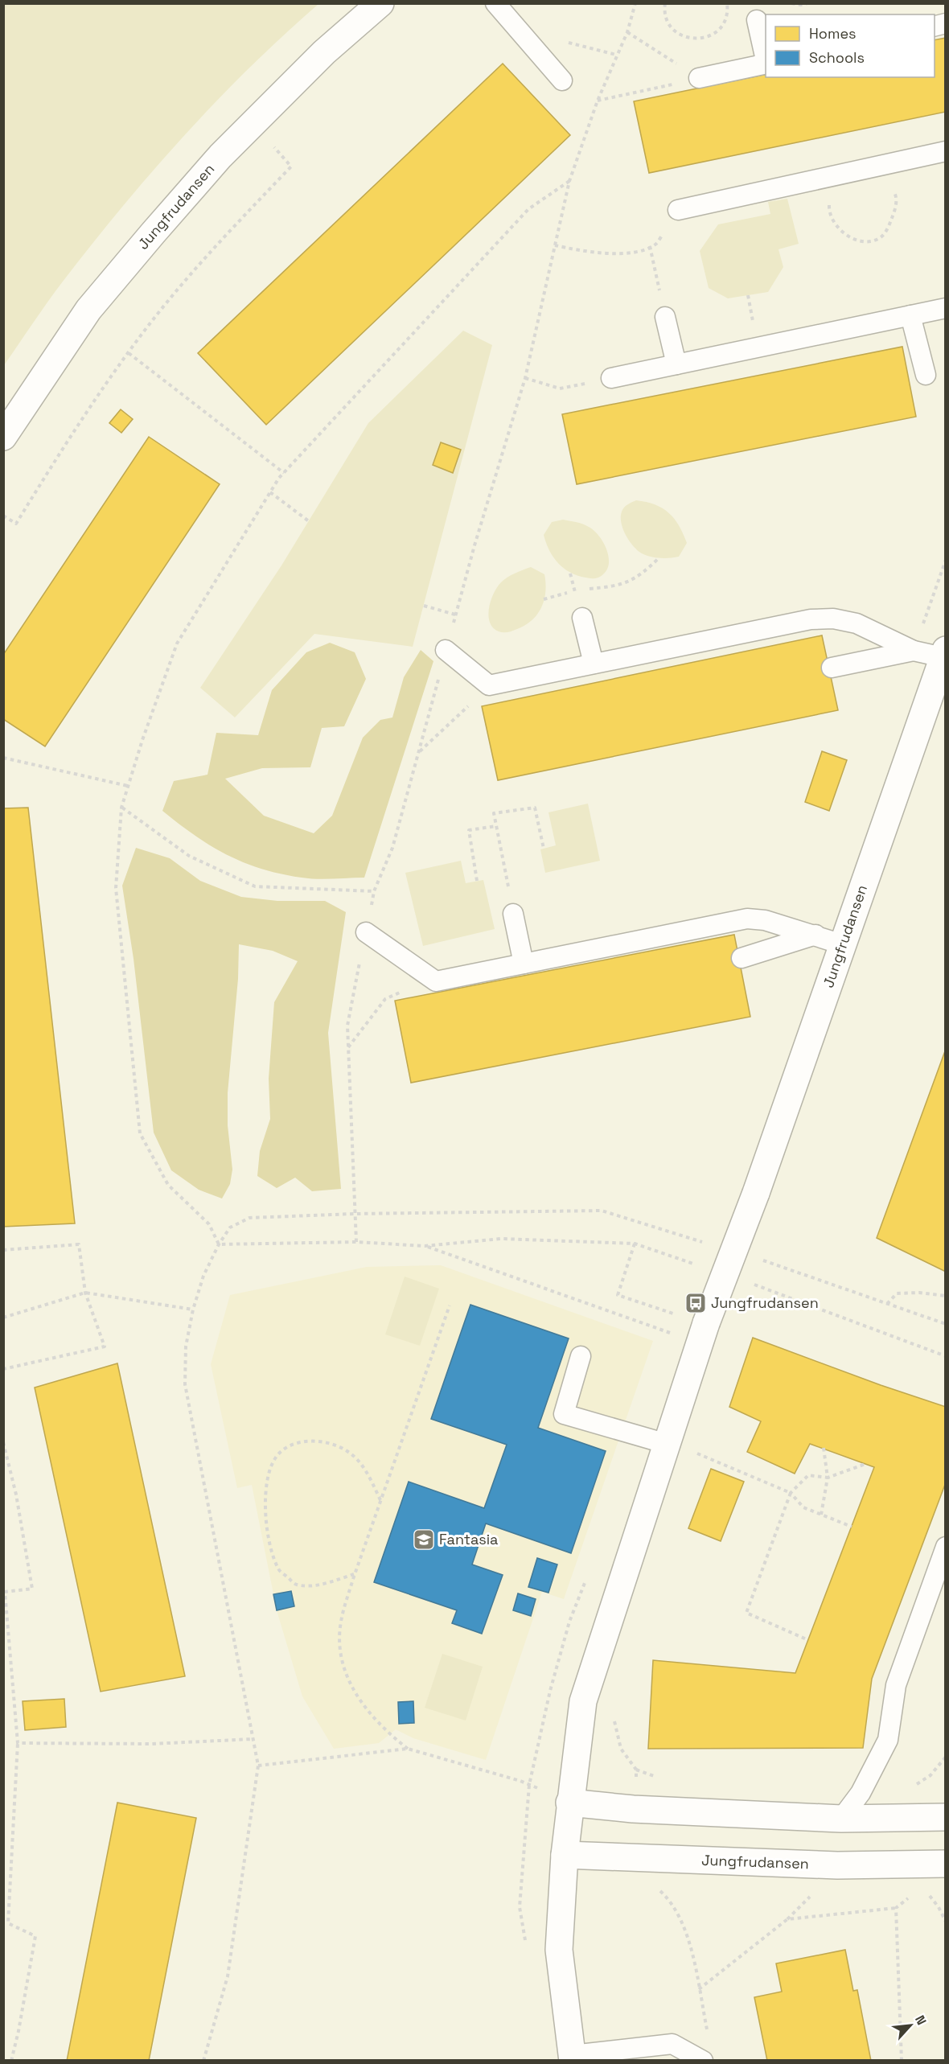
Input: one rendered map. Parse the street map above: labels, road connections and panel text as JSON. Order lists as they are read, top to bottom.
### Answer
{
  "streets": {
    "street": ["Jungfrudansen"]
  },
  "places": {
    "bus stop": ["Jungfrudansen"],
    "school or university": ["Fantasia"]
  },
  "legend": ["Homes", "Schools"],
  "north": "top right"
}
